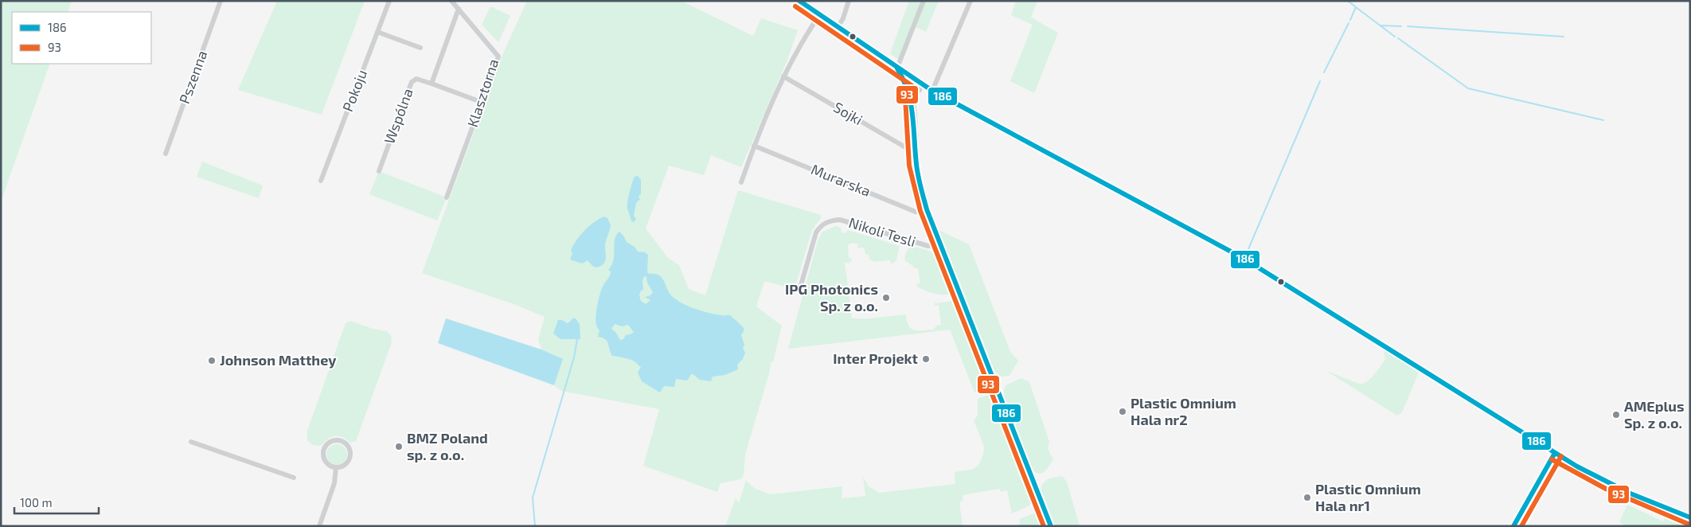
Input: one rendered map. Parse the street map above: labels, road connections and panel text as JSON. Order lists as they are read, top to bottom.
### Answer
{
  "streets": {
    "street": [
      "Pszenna",
      "Pokoju",
      "Klasztorna",
      "Sojki",
      "Wspólna",
      "Murarska",
      "Nikoli Tesli"
    ]
  },
  "crossings": [
    ["Klasztorna", "Wspólna"]
  ],
  "places": [
    "IPG Photonics Sp. z o.o.",
    "Inter Projekt",
    "Johnson Matthey",
    "Plastic Omnium Hala nr2",
    "AMEplus Sp. z o.o.",
    "BMZ Poland sp. z o.o.",
    "Plastic Omnium Hala nr1"
  ],
  "lines": ["transit line 186", "transit line 93"],
  "legend": ["186", "93"],
  "scale_bar": "100 m"
}
